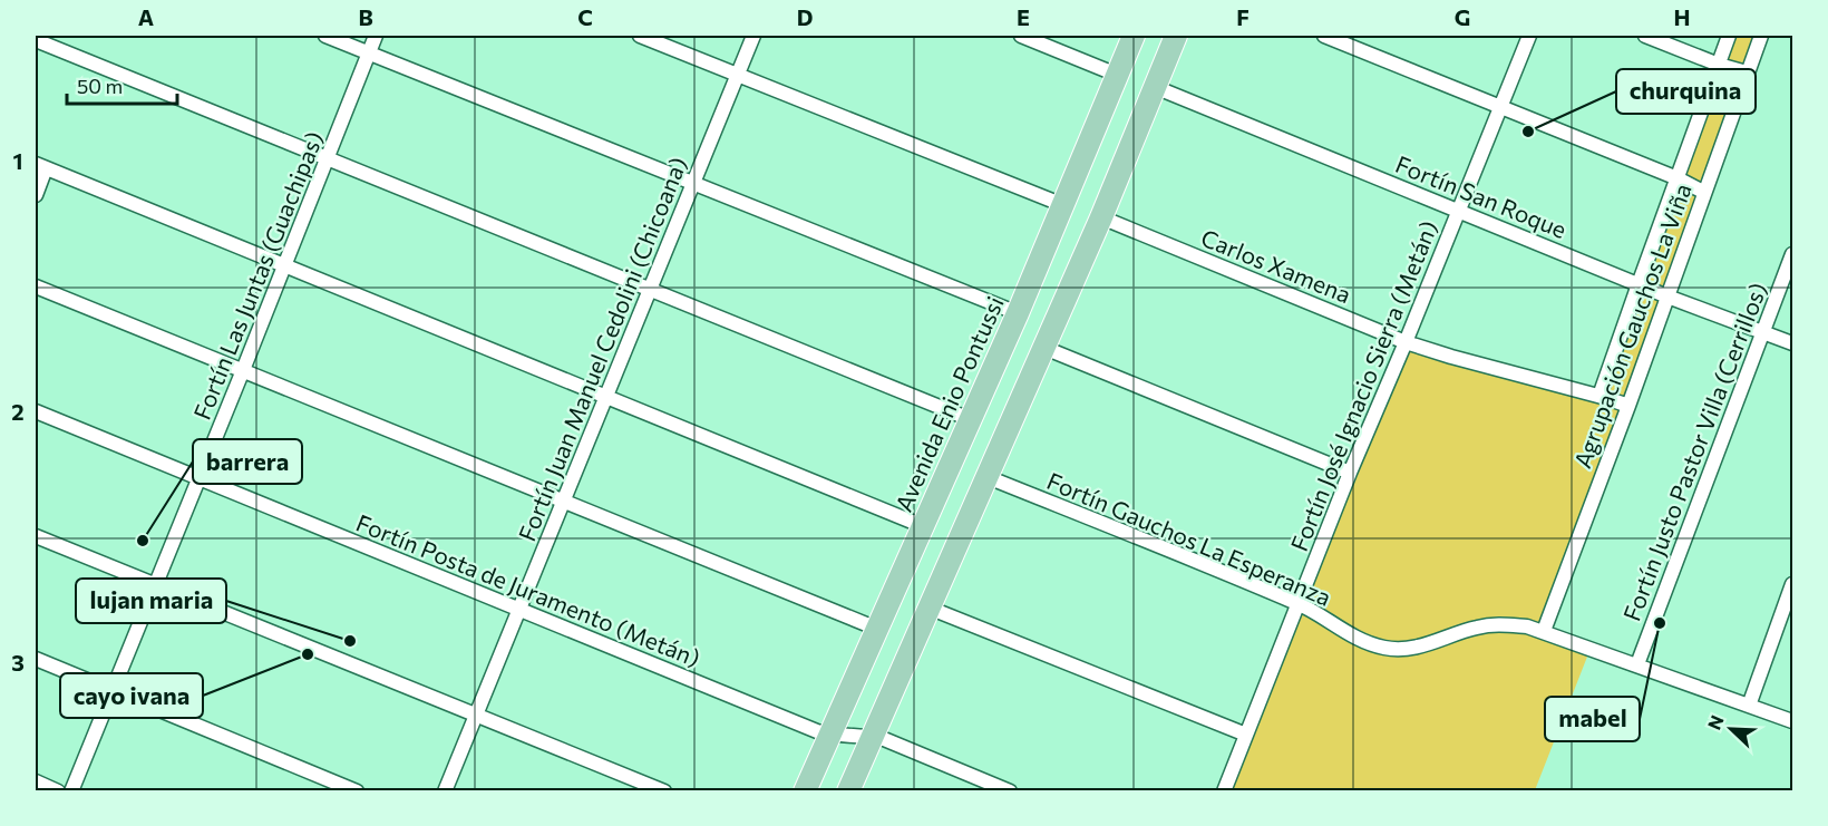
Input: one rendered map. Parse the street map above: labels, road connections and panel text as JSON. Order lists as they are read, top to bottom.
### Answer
{
  "streets": {
    "main road": ["Avenida Enio Pontussi"],
    "street": [
      "Fortín San Roque",
      "Carlos Xamena",
      "Fortín Las Juntas (Guachipas)",
      "Agrupación Gauchos La Viña",
      "Fortín Juan Manuel Cedolini (Chicoana)",
      "Fortín José Ignacio Sierra (Metán)",
      "Fortín Justo Pastor Villa (Cerrillos)",
      "Fortín Gauchos La Esperanza",
      "Fortín Posta de Juramento (Metán)"
    ]
  },
  "crossings": [
    ["Fortín San Roque", "Agrupación Gauchos La Viña"],
    ["Fortín San Roque", "Fortín José Ignacio Sierra (Metán)"],
    ["Fortín San Roque", "Fortín Justo Pastor Villa (Cerrillos)"],
    ["Carlos Xamena", "Agrupación Gauchos La Viña"],
    ["Carlos Xamena", "Fortín José Ignacio Sierra (Metán)"],
    ["Fortín Las Juntas (Guachipas)", "Fortín Posta de Juramento (Metán)"],
    ["Agrupación Gauchos La Viña", "Fortín Gauchos La Esperanza"],
    ["Fortín Juan Manuel Cedolini (Chicoana)", "Fortín Posta de Juramento (Metán)"],
    ["Fortín José Ignacio Sierra (Metán)", "Fortín Gauchos La Esperanza"],
    ["Avenida Enio Pontussi", "Fortín Posta de Juramento (Metán)"],
    ["Fortín Justo Pastor Villa (Cerrillos)", "Fortín Gauchos La Esperanza"]
  ],
  "places": [
    "churquina",
    "barrera",
    "mabel",
    "lujan maria",
    "cayo ivana"
  ],
  "scale_bar": "50 m",
  "north": "top left",
  "grid": {
    "columns": [
      "A",
      "B",
      "C",
      "D",
      "E",
      "F",
      "G",
      "H"
    ],
    "rows": ["1", "2", "3"]
  }
}
